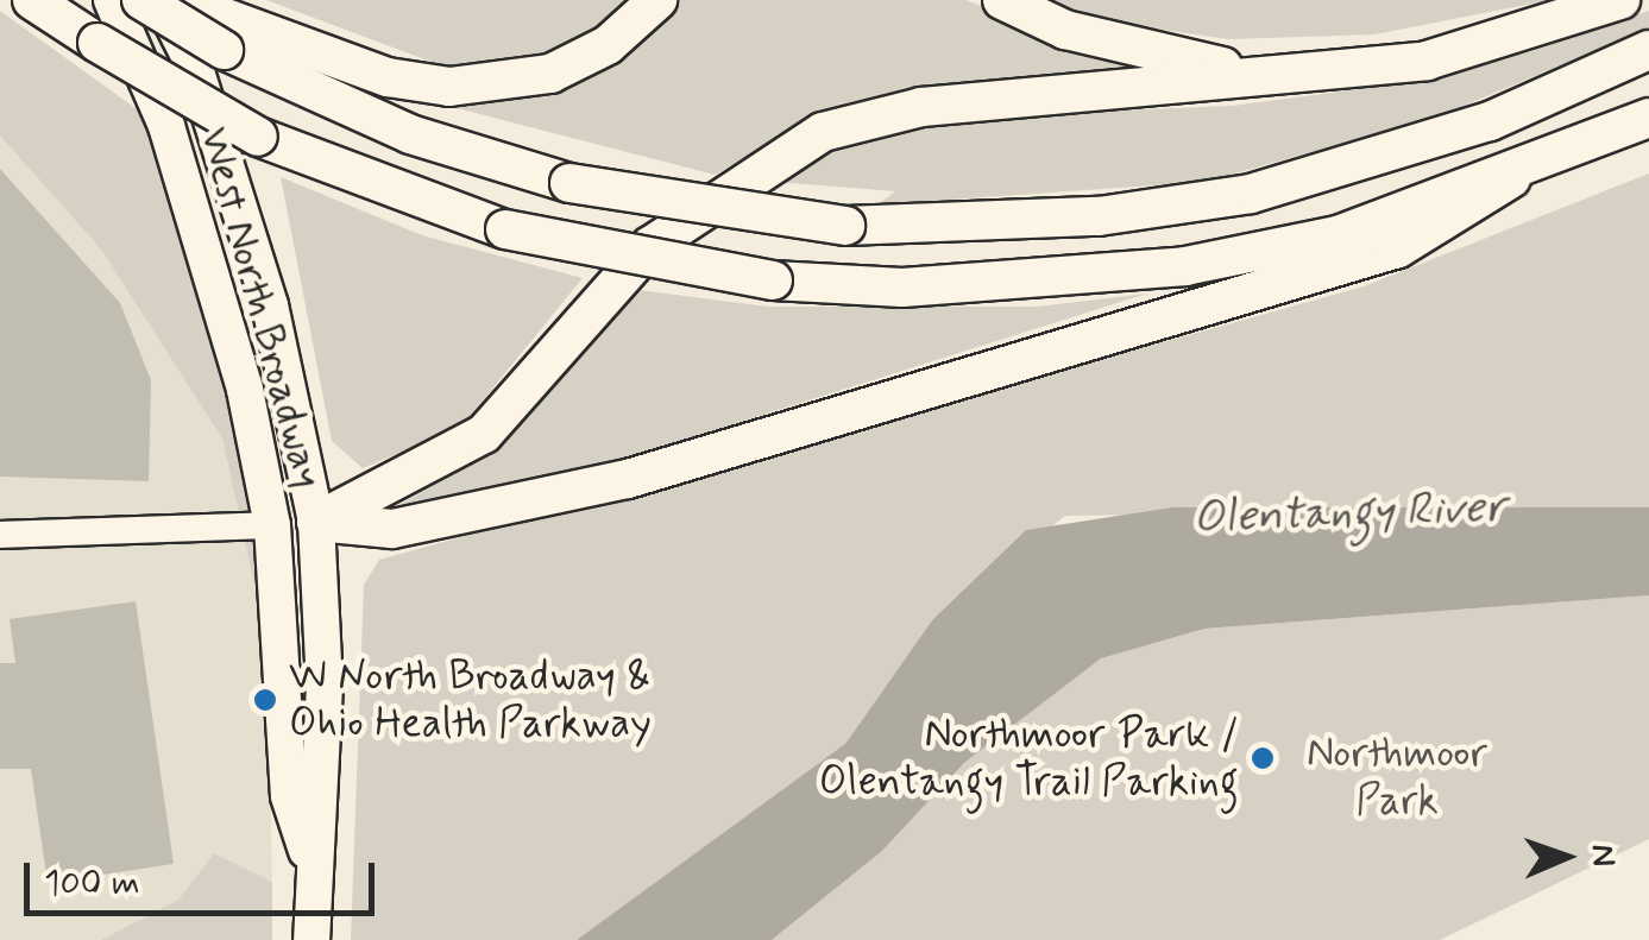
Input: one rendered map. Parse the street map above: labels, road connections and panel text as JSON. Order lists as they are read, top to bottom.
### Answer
{
  "streets": {
    "main road": ["West North Broadway"]
  },
  "water": ["Olentangy River"],
  "parks": ["Northmoor Park"],
  "places": ["W North Broadway & Ohio Health Parkway", "Northmoor Park / Olentangy Trail Parking"],
  "scale_bar": "100 m",
  "north": "right"
}
